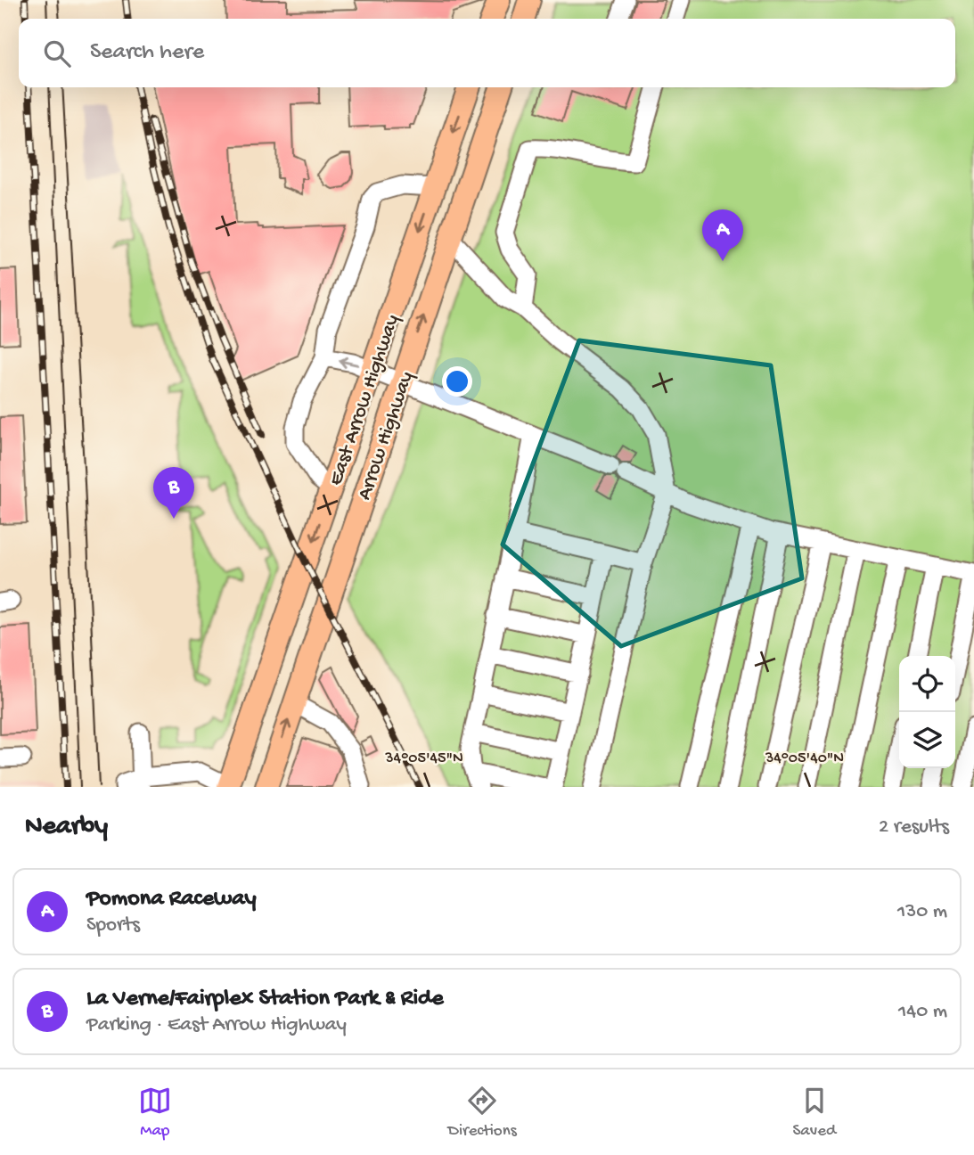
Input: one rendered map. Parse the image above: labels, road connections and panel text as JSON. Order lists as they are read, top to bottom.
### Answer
{
  "streets": {
    "main road": ["East Arrow Highway", "Arrow Highway"]
  },
  "one_way": ["East Arrow Highway"],
  "page": {
    "search": "Search here",
    "pins": ["A", "B"],
    "heading": ["Nearby", "2 results"],
    "list": [
      {
        "mark": "A",
        "name": "Pomona Raceway",
        "note": "Sports",
        "value": "130 m"
      },
      {
        "mark": "B",
        "name": "La Verne/Fairplex Station Park & Ride",
        "note": "Parking · East Arrow Highway",
        "value": "140 m"
      }
    ],
    "nav": ["Map", "Directions", "Saved"]
  },
  "coordinates": ["34°05'45\"N", "34°05'40\"N"]
}
